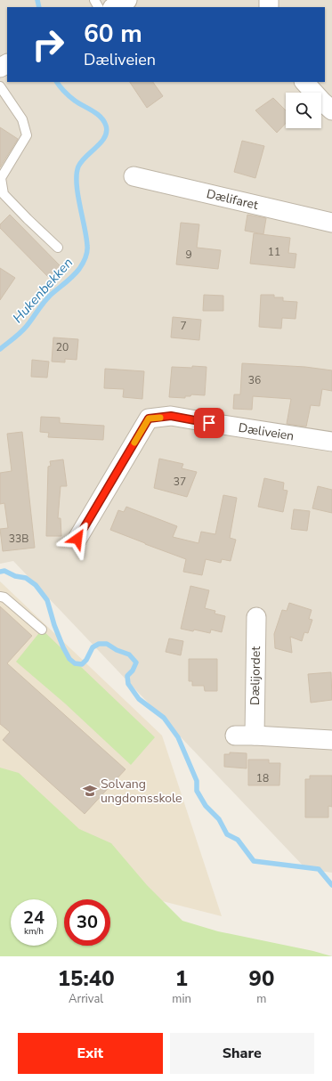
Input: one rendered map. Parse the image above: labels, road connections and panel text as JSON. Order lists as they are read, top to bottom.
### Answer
{
  "streets": {
    "street": ["Dælifaret", "Dæliveien", "Dælijordet"]
  },
  "water": ["Hukenbekken"],
  "places": {
    "school or university": ["Solvang ungdomsskole"]
  },
  "house_numbers": [
    "11",
    "9",
    "7",
    "20",
    "36",
    "37",
    "33B",
    "18"
  ],
  "page": {
    "turn": ["60 m", "Dæliveien"],
    "speed": "24 km/h",
    "limit": "30",
    "eta": [
      "15:40",
      "Arrival",
      "1",
      "min",
      "90",
      "m"
    ],
    "buttons": ["Exit", "Share"]
  }
}
